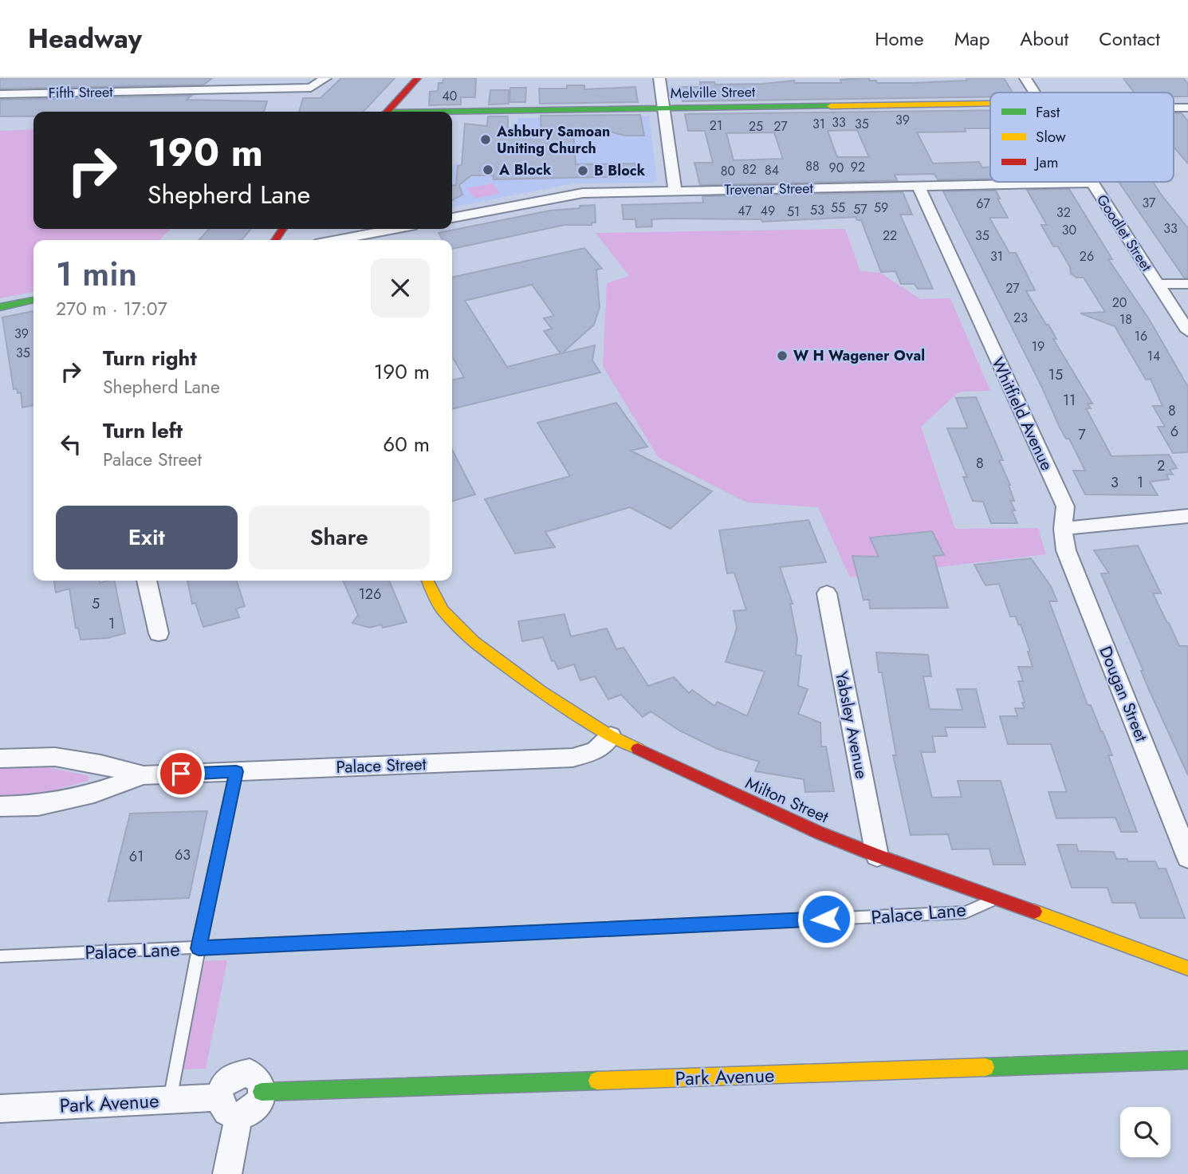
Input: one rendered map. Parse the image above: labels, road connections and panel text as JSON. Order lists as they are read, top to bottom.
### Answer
{
  "streets": {
    "street": [
      "Fifth Street",
      "Melville Street",
      "Trevenar Street",
      "Goodlet Street",
      "Whitfield Avenue",
      "Dougan Street",
      "Yabsley Avenue",
      "Palace Street",
      "Milton Street",
      "Park Avenue"
    ],
    "lane": ["Palace Lane"]
  },
  "crossings": [
    ["Trevenar Street", "Goodlet Street"],
    ["Trevenar Street", "Whitfield Avenue"],
    ["Whitfield Avenue", "Dougan Street"],
    ["Yabsley Avenue", "Milton Street"],
    ["Palace Street", "Milton Street"],
    ["Milton Street", "Palace Lane"]
  ],
  "places": [
    "Ashbury Samoan Uniting Church",
    "A Block",
    "B Block",
    "W H Wagener Oval"
  ],
  "house_numbers": [
    "40",
    "39",
    "33",
    "31",
    "35",
    "21",
    "25",
    "27",
    "88",
    "92",
    "90",
    "82",
    "84",
    "80",
    "37",
    "67",
    "55",
    "59",
    "57",
    "53",
    "47",
    "49",
    "51",
    "32",
    "33",
    "30",
    "22",
    "35",
    "31",
    "26",
    "27",
    "20",
    "23",
    "18",
    "39",
    "16",
    "19",
    "35",
    "14",
    "15",
    "11",
    "8",
    "6",
    "7",
    "8",
    "2",
    "3",
    "1",
    "126",
    "5",
    "1",
    "63",
    "61"
  ],
  "legend": ["Fast", "Slow", "Jam"],
  "page": {
    "header": "Headway",
    "nav": [
      "Home",
      "Map",
      "About",
      "Contact"
    ],
    "turn": ["190 m", "Shepherd Lane"],
    "heading": ["1 min", "270 m · 17:07"],
    "list": [
      {
        "name": "Turn right",
        "note": "Shepherd Lane",
        "value": "190 m"
      },
      {
        "name": "Turn left",
        "note": "Palace Street",
        "value": "60 m"
      }
    ],
    "buttons": ["Exit", "Share"]
  }
}
